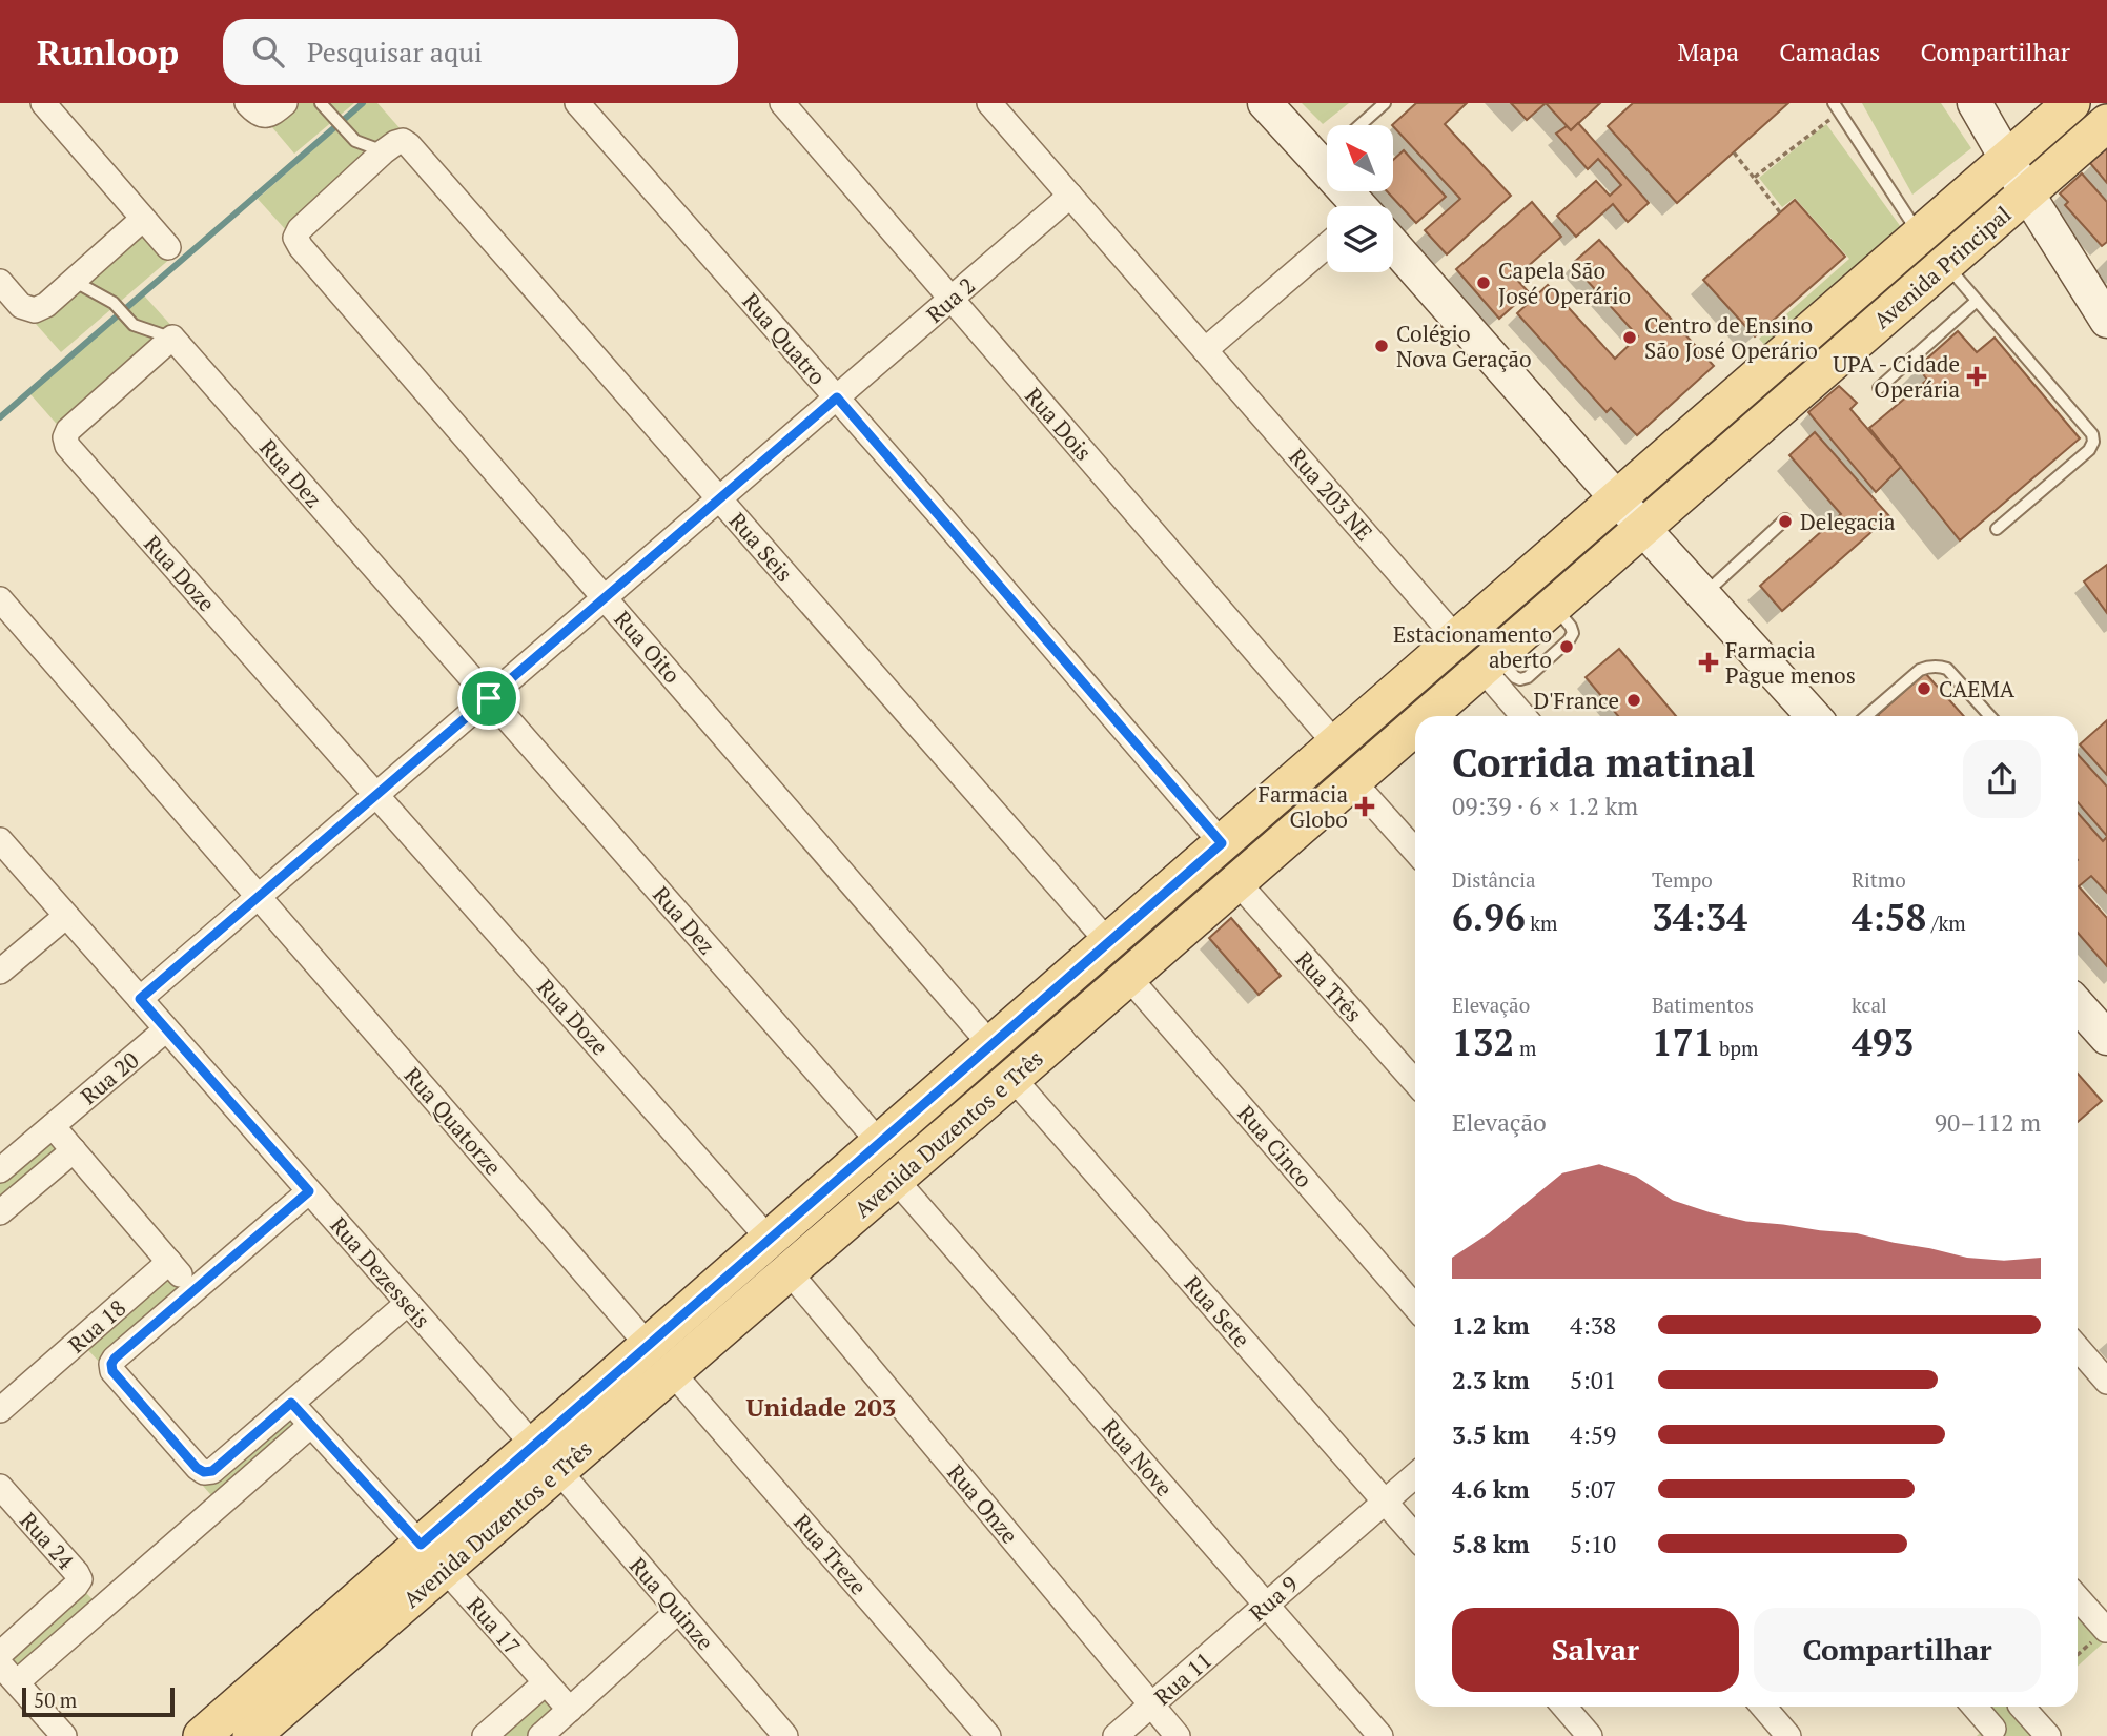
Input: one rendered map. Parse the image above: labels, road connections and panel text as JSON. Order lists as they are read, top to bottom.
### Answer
{
  "streets": {
    "main road": ["Avenida Principal", "Avenida Duzentos e Três"],
    "street": [
      "Rua 2",
      "Rua Quatro",
      "Rua Dois",
      "Rua Dez",
      "Rua 203 NE",
      "Rua Seis",
      "Rua Doze",
      "Rua Oito",
      "Rua Três",
      "Rua 20",
      "Rua Quatorze",
      "Rua Cinco",
      "Rua Dezesseis",
      "Rua Sete",
      "Rua 18",
      "Rua Nove",
      "Rua Onze",
      "Rua 24",
      "Rua Treze",
      "Rua 9",
      "Rua Quinze",
      "Rua 17",
      "Rua 11"
    ]
  },
  "crossings": [
    ["Avenida Principal", "Avenida Duzentos e Três"],
    ["Rua 2", "Rua Quatro"],
    ["Rua 2", "Rua Dois"],
    ["Rua 2", "Rua Dez"],
    ["Rua 2", "Rua 203 NE"],
    ["Rua 2", "Rua Seis"],
    ["Rua 2", "Rua Oito"],
    ["Rua Quatro", "Avenida Duzentos e Três"],
    ["Rua Dois", "Avenida Duzentos e Três"],
    ["Rua Dez", "Rua Doze"],
    ["Rua Dez", "Avenida Duzentos e Três"],
    ["Rua 203 NE", "Avenida Duzentos e Três"],
    ["Rua Seis", "Rua Oito"],
    ["Rua Seis", "Avenida Duzentos e Três"],
    ["Rua Doze", "Avenida Duzentos e Três"],
    ["Rua Oito", "Avenida Duzentos e Três"],
    ["Rua Três", "Avenida Duzentos e Três"],
    ["Rua 20", "Rua Dezesseis"],
    ["Rua Quatorze", "Avenida Duzentos e Três"],
    ["Avenida Duzentos e Três", "Rua Cinco"],
    ["Avenida Duzentos e Três", "Rua Dezesseis"],
    ["Avenida Duzentos e Três", "Rua Sete"],
    ["Avenida Duzentos e Três", "Rua Nove"],
    ["Avenida Duzentos e Três", "Rua Onze"],
    ["Avenida Duzentos e Três", "Rua Treze"],
    ["Avenida Duzentos e Três", "Rua Quinze"],
    ["Avenida Duzentos e Três", "Rua 17"],
    ["Rua Dezesseis", "Rua 18"],
    ["Rua Dezesseis", "Rua Quinze"],
    ["Rua Sete", "Rua 9"],
    ["Rua Nove", "Rua 9"],
    ["Rua Onze", "Rua 11"],
    ["Rua 9", "Rua 11"]
  ],
  "districts": ["Unidade 203"],
  "places": {
    "other": [
      "Capela São José Operário",
      "Centro de Ensino São José Operário",
      "Colégio Nova Geração",
      "Delegacia",
      "Estacionamento aberto",
      "CAEMA",
      "D'France"
    ],
    "health": ["UPA - Cidade Operária", "Farmacia Pague menos", "Farmacia Globo"]
  },
  "scale_bar": "50 m",
  "north": "top left",
  "page": {
    "header": "Runloop",
    "search": "Pesquisar aqui",
    "nav": ["Mapa", "Camadas", "Compartilhar"],
    "heading": ["Corrida matinal", "09:39 · 6 × 1.2 km"],
    "stats": [
      ["Distância", "6.96 km"],
      ["Tempo", "34:34"],
      ["Ritmo", "4:58 /km"],
      ["Elevação", "132 m"],
      ["Batimentos", "171 bpm"],
      ["kcal", "493"]
    ],
    "chart": ["Elevação", "90–112 m"],
    "list": [
      {
        "name": "1.2 km",
        "note": "4:38"
      },
      {
        "name": "2.3 km",
        "note": "5:01"
      },
      {
        "name": "3.5 km",
        "note": "4:59"
      },
      {
        "name": "4.6 km",
        "note": "5:07"
      },
      {
        "name": "5.8 km",
        "note": "5:10"
      }
    ],
    "buttons": ["Salvar", "Compartilhar"],
    "scale": "50 m"
  }
}
